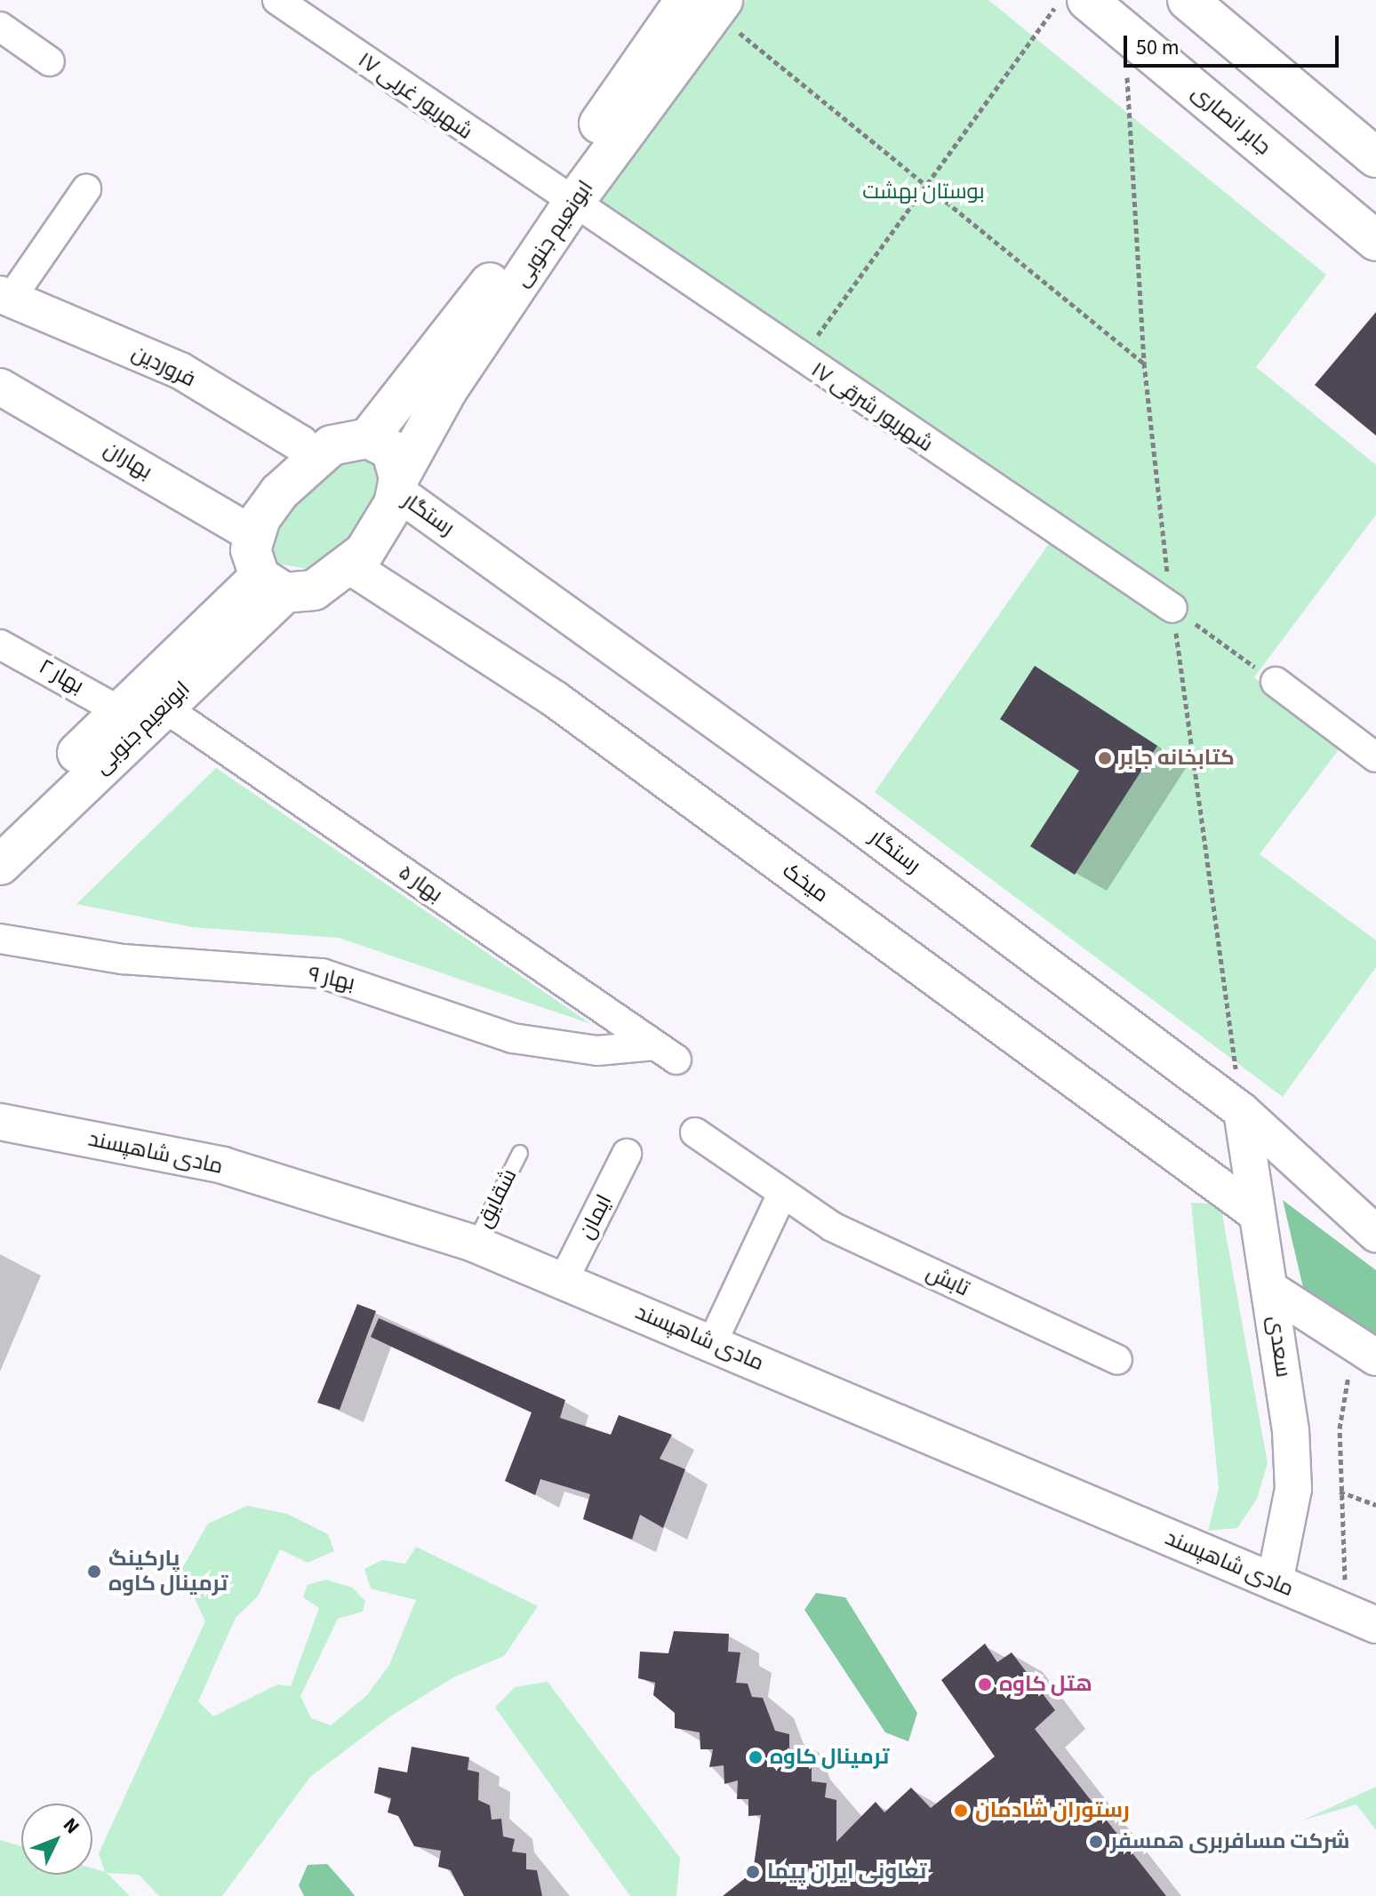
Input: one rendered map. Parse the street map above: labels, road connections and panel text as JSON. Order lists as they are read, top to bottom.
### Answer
{
  "streets": {
    "main road": ["جابر انصاری", "ابونعیم جنوبی"],
    "street": [
      "۱۷ شهریور غربی",
      "فروردین",
      "۱۷ شهریور شرقی",
      "بهاران",
      "رستگار",
      "بهار ۲",
      "میخک",
      "بهار ۵",
      "بهار ۹",
      "مادی شاهپسند",
      "ایمان",
      "تابش",
      "سعدی"
    ],
    "lane": ["شقایق"]
  },
  "crossings": [
    ["۱۷ شهریور غربی", "ابونعیم جنوبی"],
    ["۱۷ شهریور غربی", "۱۷ شهریور شرقی"],
    ["ابونعیم جنوبی", "۱۷ شهریور شرقی"],
    ["ابونعیم جنوبی", "رستگار"],
    ["ابونعیم جنوبی", "بهار ۲"],
    ["ابونعیم جنوبی", "میخک"],
    ["ابونعیم جنوبی", "بهار ۵"],
    ["رستگار", "سعدی"],
    ["میخک", "سعدی"],
    ["بهار ۵", "بهار ۹"],
    ["مادی شاهپسند", "شقایق"],
    ["مادی شاهپسند", "ایمان"],
    ["مادی شاهپسند", "سعدی"]
  ],
  "parks": ["بوستان بهشت"],
  "places": [
    "کتابخانه جابر",
    "پارکینگ ترمینال کاوه",
    "هتل کاوه",
    "ترمینال کاوه",
    "رستوران شادمان",
    "شرکت مسافربری همسفر",
    "تعاونی ایران پیما"
  ],
  "scale_bar": "50 m",
  "north": "top right"
}
